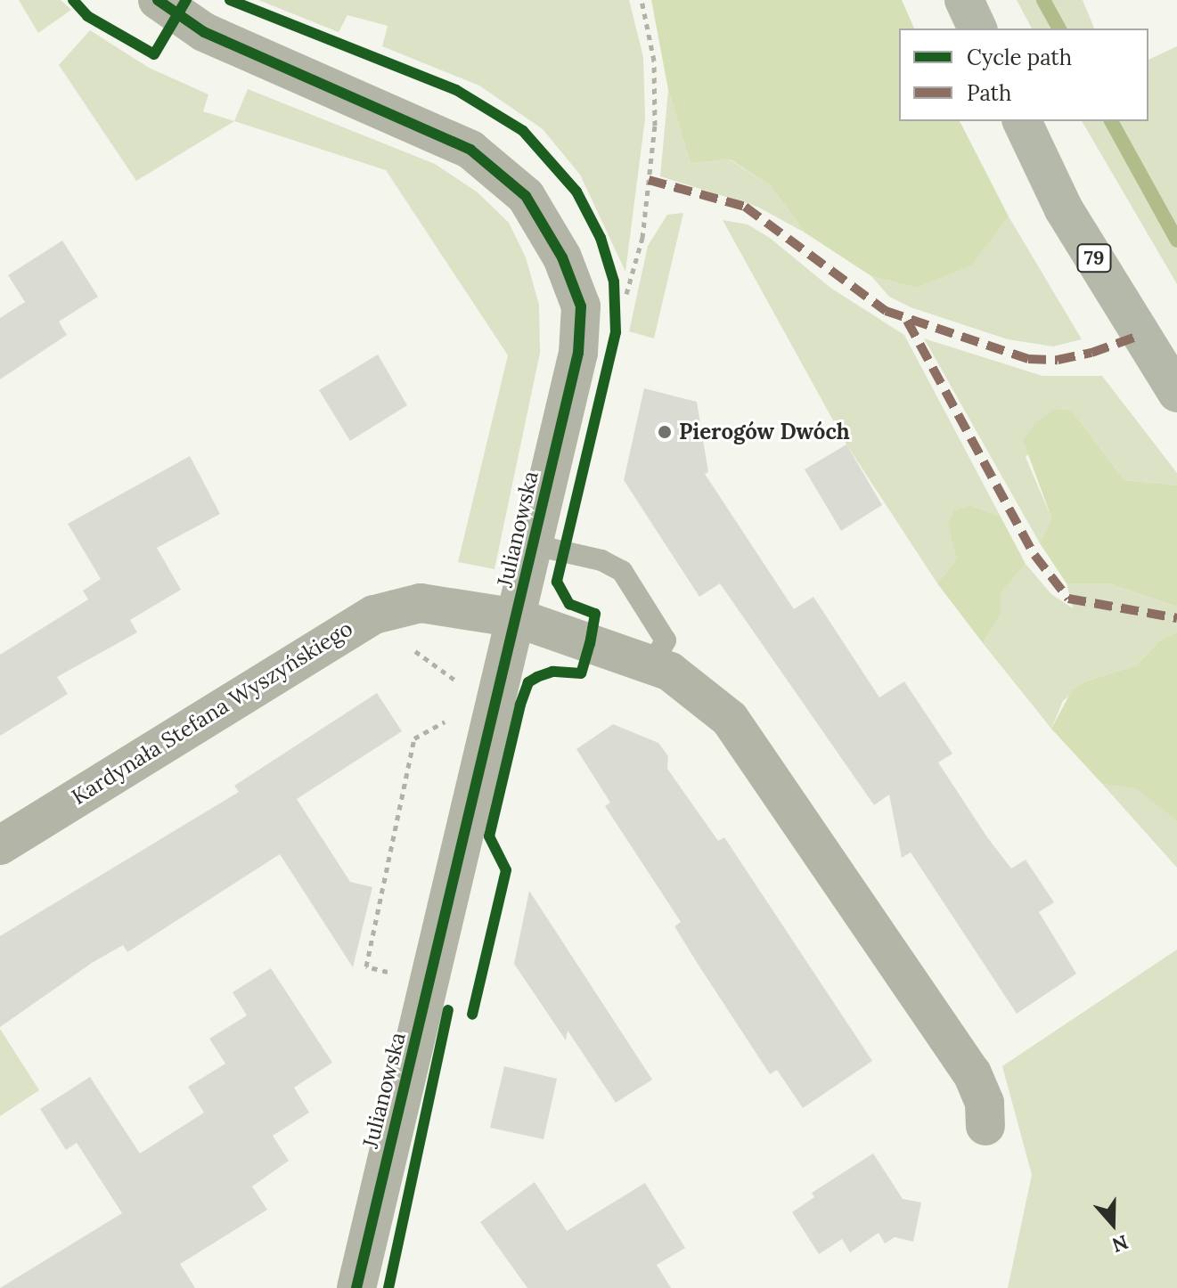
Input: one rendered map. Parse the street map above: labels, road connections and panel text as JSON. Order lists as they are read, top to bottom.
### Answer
{
  "streets": {
    "main road": ["79"],
    "street": ["Julianowska", "Kardynała Stefana Wyszyńskiego"]
  },
  "crossings": [
    ["Julianowska", "Kardynała Stefana Wyszyńskiego"]
  ],
  "places": ["Pierogów Dwóch"],
  "legend": ["Cycle path", "Path"],
  "north": "bottom"
}
